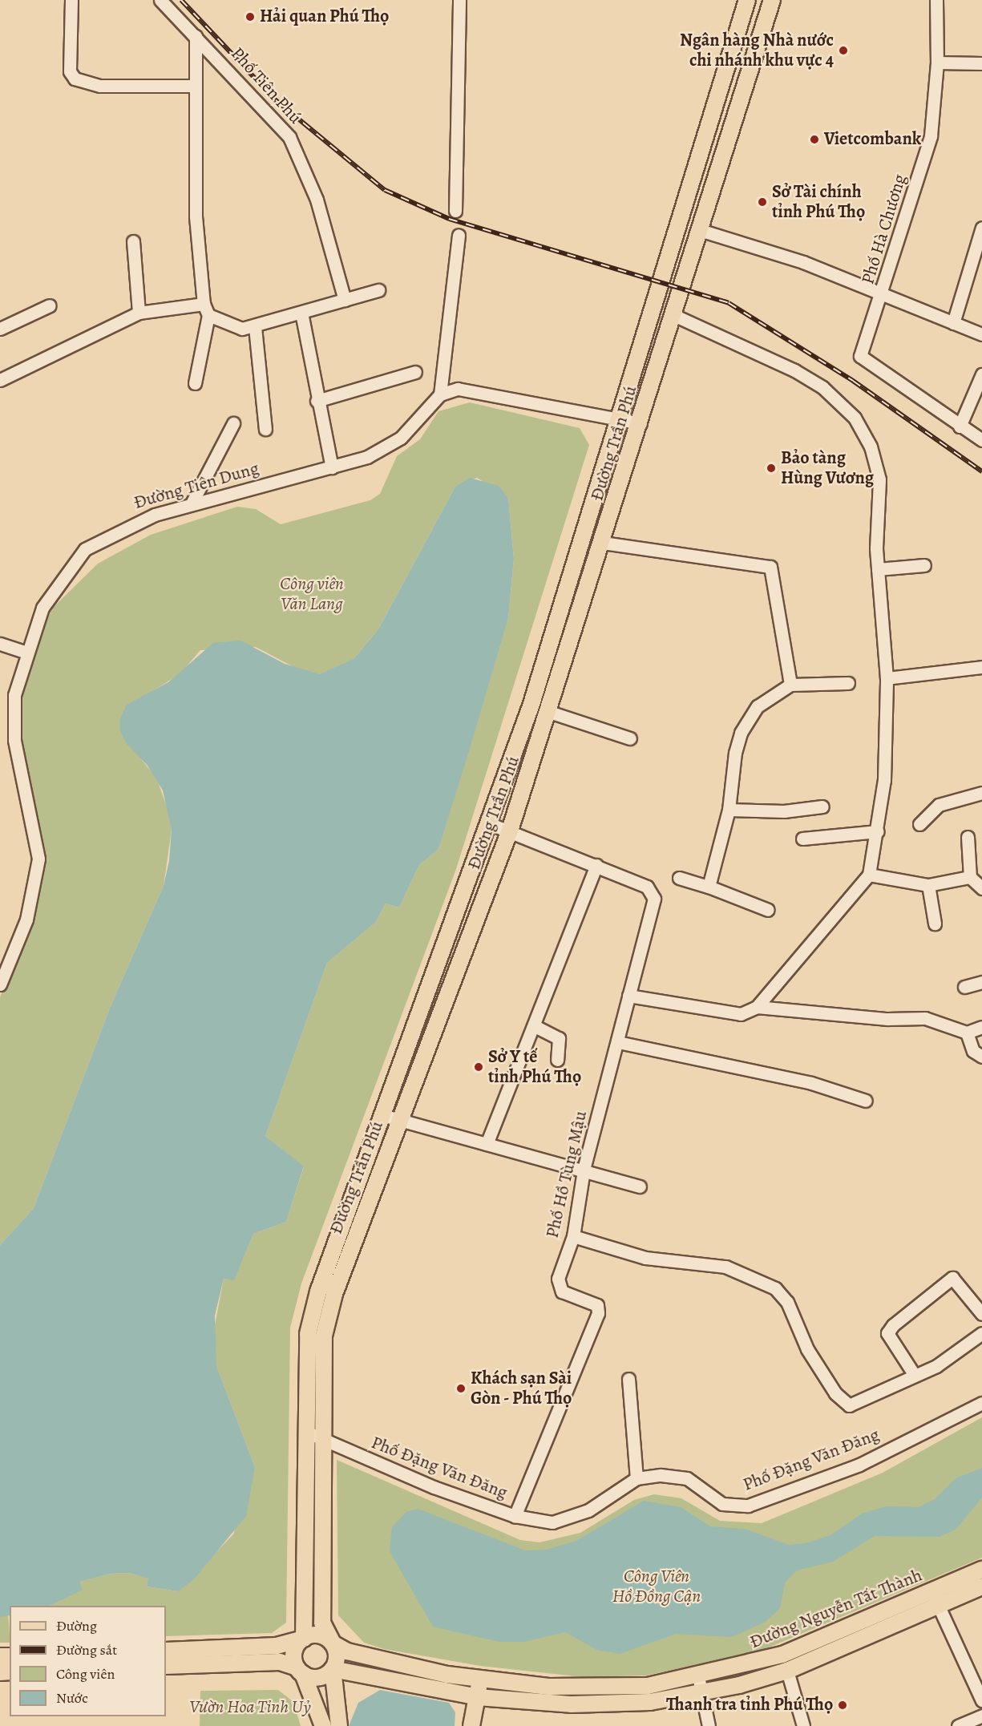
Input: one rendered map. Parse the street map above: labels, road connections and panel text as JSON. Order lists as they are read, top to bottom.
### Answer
{
  "streets": {
    "main road": ["Đường Trần Phú", "Đường Nguyễn Tất Thành"],
    "street": [
      "Phố Tiên Phú",
      "Phố Hà Chương",
      "Đường Tiên Dung",
      "Phố Hồ Tùng Mậu",
      "Phố Đặng Văn Đăng"
    ]
  },
  "crossings": [
    ["Đường Trần Phú", "Phố Hồ Tùng Mậu"],
    ["Đường Trần Phú", "Phố Đặng Văn Đăng"],
    ["Đường Trần Phú", "Đường Nguyễn Tất Thành"],
    ["Phố Hồ Tùng Mậu", "Phố Đặng Văn Đăng"]
  ],
  "parks": ["Công viên Văn Lang", "Công Viên Hồ Đồng Cận", "Vườn Hoa Tỉnh Uỷ"],
  "places": [
    "Hải quan Phú Thọ",
    "Ngân hàng Nhà nước chi nhánh khu vực 4",
    "Vietcombank",
    "Sở Tài chính tỉnh Phú Thọ",
    "Bảo tàng Hùng Vương",
    "Sở Y tế tỉnh Phú Thọ",
    "Khách sạn Sài Gòn - Phú Thọ",
    "Thanh tra tỉnh Phú Thọ"
  ],
  "legend": [
    "Đường",
    "Đường sắt",
    "Công viên",
    "Nước"
  ]
}
